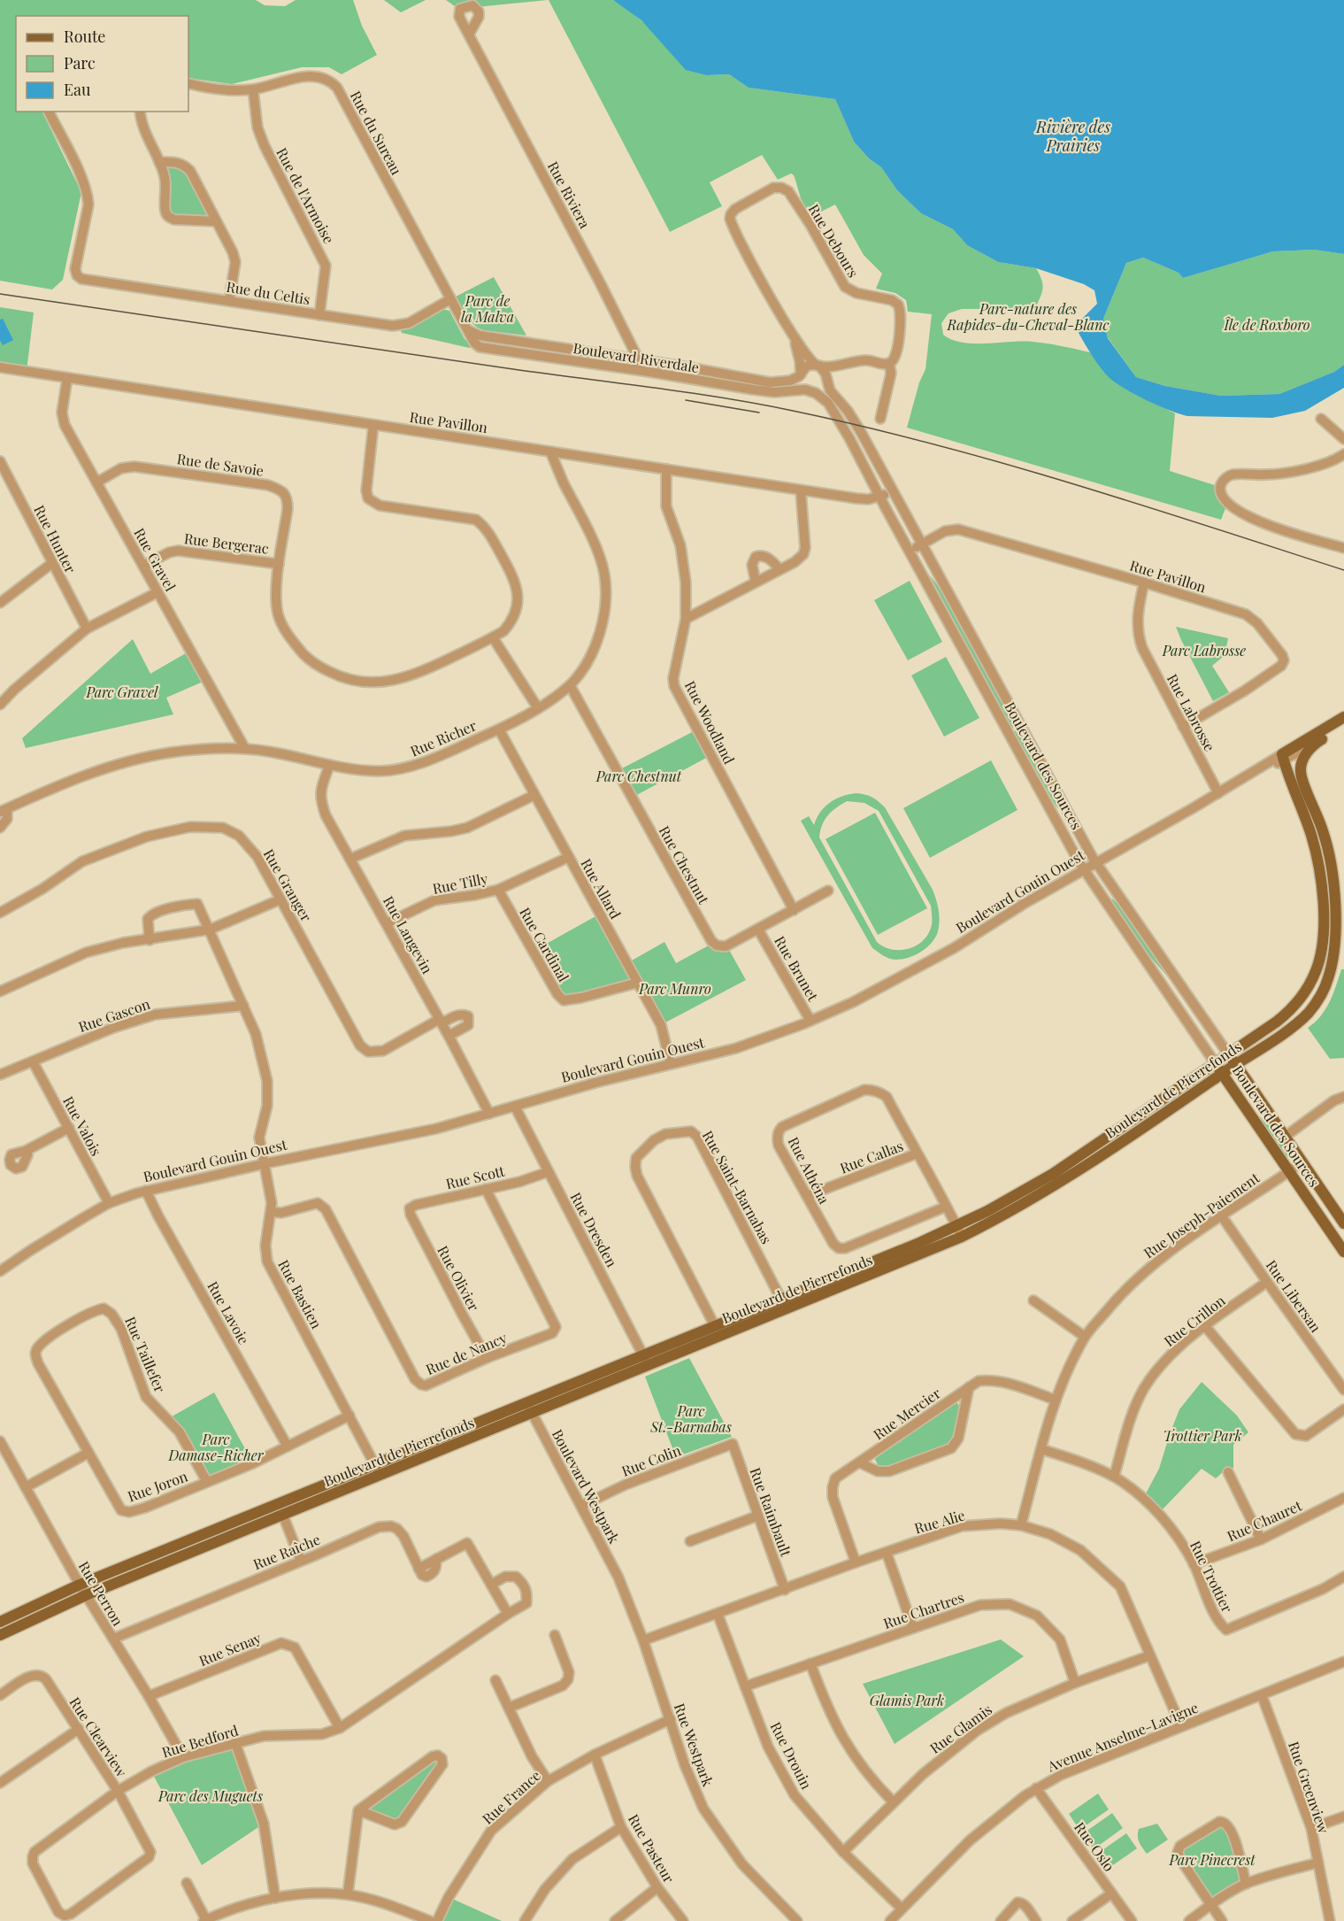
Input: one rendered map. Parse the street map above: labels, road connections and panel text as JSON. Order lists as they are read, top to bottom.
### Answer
{
  "streets": {
    "main road": ["Boulevard des Sources", "Boulevard Gouin Ouest", "Boulevard de Pierrefonds"],
    "street": [
      "Rue du Sureau",
      "Rue Riviera",
      "Rue de l'Armoise",
      "Rue Debours",
      "Rue du Celtis",
      "Boulevard Riverdale",
      "Rue Pavillon",
      "Rue de Savoie",
      "Rue Hunter",
      "Rue Bergerac",
      "Rue Gravel",
      "Rue Labrosse",
      "Rue Woodland",
      "Rue Richer",
      "Rue Chestnut",
      "Rue Tilly",
      "Rue Granger",
      "Rue Allard",
      "Rue Langevin",
      "Rue Cardinal",
      "Rue Brunet",
      "Rue Gascon",
      "Rue Valois",
      "Rue Callas",
      "Rue Athéna",
      "Rue Scott",
      "Rue Saint-Barnabas",
      "Rue Joseph-Paiement",
      "Rue Dresden",
      "Rue Olivier",
      "Rue Bastien",
      "Rue Libersan",
      "Rue Lavoie",
      "Rue Crillon",
      "Rue de Nancy",
      "Rue Taillefer",
      "Rue Mercier",
      "Rue Colin",
      "Rue Joron",
      "Boulevard Westpark",
      "Rue Raimbault",
      "Rue Chauret",
      "Rue Alie",
      "Rue Raîche",
      "Rue Trottier",
      "Rue Perron",
      "Rue Chartres",
      "Rue Senay",
      "Rue Glamis",
      "Rue Clearview",
      "Avenue Anselme-Lavigne",
      "Rue Bedford",
      "Rue Westpark",
      "Rue Drouin",
      "Rue Greenview",
      "Rue France",
      "Rue Oslo",
      "Rue Pasteur"
    ]
  },
  "crossings": [
    ["Rue du Sureau", "Rue de l'Armoise"],
    ["Rue du Sureau", "Rue du Celtis"],
    ["Rue du Sureau", "Boulevard Riverdale"],
    ["Rue Riviera", "Boulevard Riverdale"],
    ["Rue de l'Armoise", "Rue du Celtis"],
    ["Rue du Celtis", "Boulevard Riverdale"],
    ["Boulevard Riverdale", "Boulevard des Sources"],
    ["Rue Pavillon", "Rue de Savoie"],
    ["Rue Pavillon", "Rue Gravel"],
    ["Rue Pavillon", "Rue Labrosse"],
    ["Rue Pavillon", "Rue Woodland"],
    ["Rue Pavillon", "Rue Richer"],
    ["Rue Pavillon", "Boulevard des Sources"],
    ["Rue de Savoie", "Rue Bergerac"],
    ["Rue de Savoie", "Rue Gravel"],
    ["Rue Bergerac", "Rue Gravel"],
    ["Rue Gravel", "Rue Richer"],
    ["Rue Labrosse", "Boulevard Gouin Ouest"],
    ["Rue Woodland", "Rue Chestnut"],
    ["Rue Richer", "Rue Chestnut"],
    ["Rue Richer", "Rue Allard"],
    ["Rue Richer", "Rue Langevin"],
    ["Boulevard des Sources", "Boulevard Gouin Ouest"],
    ["Boulevard des Sources", "Boulevard de Pierrefonds"],
    ["Boulevard des Sources", "Rue Joseph-Paiement"],
    ["Rue Chestnut", "Rue Brunet"],
    ["Rue Tilly", "Rue Allard"],
    ["Rue Tilly", "Rue Langevin"],
    ["Rue Tilly", "Rue Cardinal"],
    ["Rue Granger", "Rue Langevin"],
    ["Rue Allard", "Boulevard Gouin Ouest"],
    ["Rue Allard", "Rue Cardinal"],
    ["Boulevard Gouin Ouest", "Rue Langevin"],
    ["Boulevard Gouin Ouest", "Rue Brunet"],
    ["Boulevard Gouin Ouest", "Boulevard de Pierrefonds"],
    ["Boulevard Gouin Ouest", "Rue Valois"],
    ["Boulevard Gouin Ouest", "Rue Dresden"],
    ["Boulevard Gouin Ouest", "Rue Bastien"],
    ["Boulevard Gouin Ouest", "Rue Lavoie"],
    ["Rue Gascon", "Rue Valois"],
    ["Rue Gascon", "Rue Bastien"],
    ["Boulevard de Pierrefonds", "Rue Athéna"],
    ["Boulevard de Pierrefonds", "Rue Saint-Barnabas"],
    ["Boulevard de Pierrefonds", "Rue Dresden"],
    ["Boulevard de Pierrefonds", "Rue Bastien"],
    ["Boulevard de Pierrefonds", "Boulevard Westpark"],
    ["Boulevard de Pierrefonds", "Rue Perron"],
    ["Rue Callas", "Rue Athéna"],
    ["Rue Scott", "Rue Dresden"],
    ["Rue Scott", "Rue Olivier"],
    ["Rue Scott", "Rue de Nancy"],
    ["Rue Joseph-Paiement", "Rue Libersan"],
    ["Rue Joseph-Paiement", "Rue Mercier"],
    ["Rue Joseph-Paiement", "Rue Alie"],
    ["Rue Joseph-Paiement", "Rue Trottier"],
    ["Rue Olivier", "Rue de Nancy"],
    ["Rue Bastien", "Rue de Nancy"],
    ["Rue Bastien", "Rue Joron"],
    ["Rue Libersan", "Rue Crillon"],
    ["Rue Lavoie", "Rue Joron"],
    ["Rue Crillon", "Rue Trottier"],
    ["Rue Taillefer", "Rue Joron"],
    ["Rue Mercier", "Rue Alie"],
    ["Rue Colin", "Boulevard Westpark"],
    ["Rue Colin", "Rue Raimbault"],
    ["Boulevard Westpark", "Rue Westpark"],
    ["Rue Raimbault", "Rue Alie"],
    ["Rue Chauret", "Rue Trottier"],
    ["Rue Alie", "Rue Glamis"],
    ["Rue Alie", "Avenue Anselme-Lavigne"],
    ["Rue Alie", "Rue Westpark"],
    ["Rue Alie", "Rue Drouin"],
    ["Rue Raîche", "Rue Perron"],
    ["Rue Raîche", "Rue Bedford"],
    ["Rue Perron", "Rue Senay"],
    ["Rue Perron", "Rue Bedford"],
    ["Rue Chartres", "Rue Glamis"],
    ["Rue Chartres", "Rue Drouin"],
    ["Rue Senay", "Rue Bedford"],
    ["Rue Glamis", "Rue Drouin"],
    ["Rue Clearview", "Rue Bedford"],
    ["Avenue Anselme-Lavigne", "Rue Drouin"],
    ["Avenue Anselme-Lavigne", "Rue Greenview"],
    ["Avenue Anselme-Lavigne", "Rue Oslo"],
    ["Rue Westpark", "Rue France"],
    ["Rue France", "Rue Pasteur"]
  ],
  "water": ["Rivière des Prairies"],
  "parks": [
    "Parc de la Malva",
    "Parc-nature des Rapides-du-Cheval-Blanc",
    "Île de Roxboro",
    "Parc Labrosse",
    "Parc Gravel",
    "Parc Chestnut",
    "Parc Munro",
    "Parc St.-Barnabas",
    "Trottier Park",
    "Parc Damase-Richer",
    "Glamis Park",
    "Parc des Muguets",
    "Parc Pinecrest"
  ],
  "legend": ["Route", "Parc", "Eau"]
}
